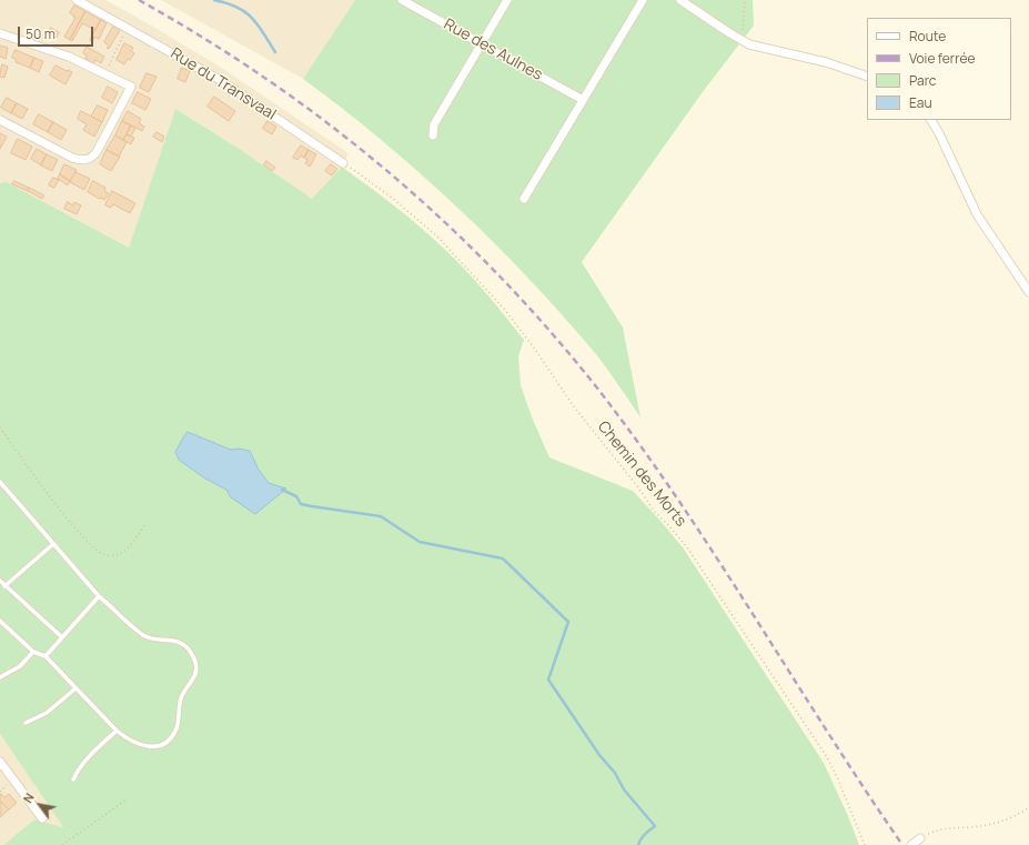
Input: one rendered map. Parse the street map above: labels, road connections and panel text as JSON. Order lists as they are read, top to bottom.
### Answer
{
  "streets": {
    "street": ["Rue des Aulnes", "Rue du Transvaal"],
    "path": ["Chemin des Morts"]
  },
  "crossings": [
    ["Rue du Transvaal", "Chemin des Morts"]
  ],
  "legend": [
    "Route",
    "Voie ferrée",
    "Parc",
    "Eau"
  ],
  "scale_bar": "50 m",
  "north": "top left"
}
